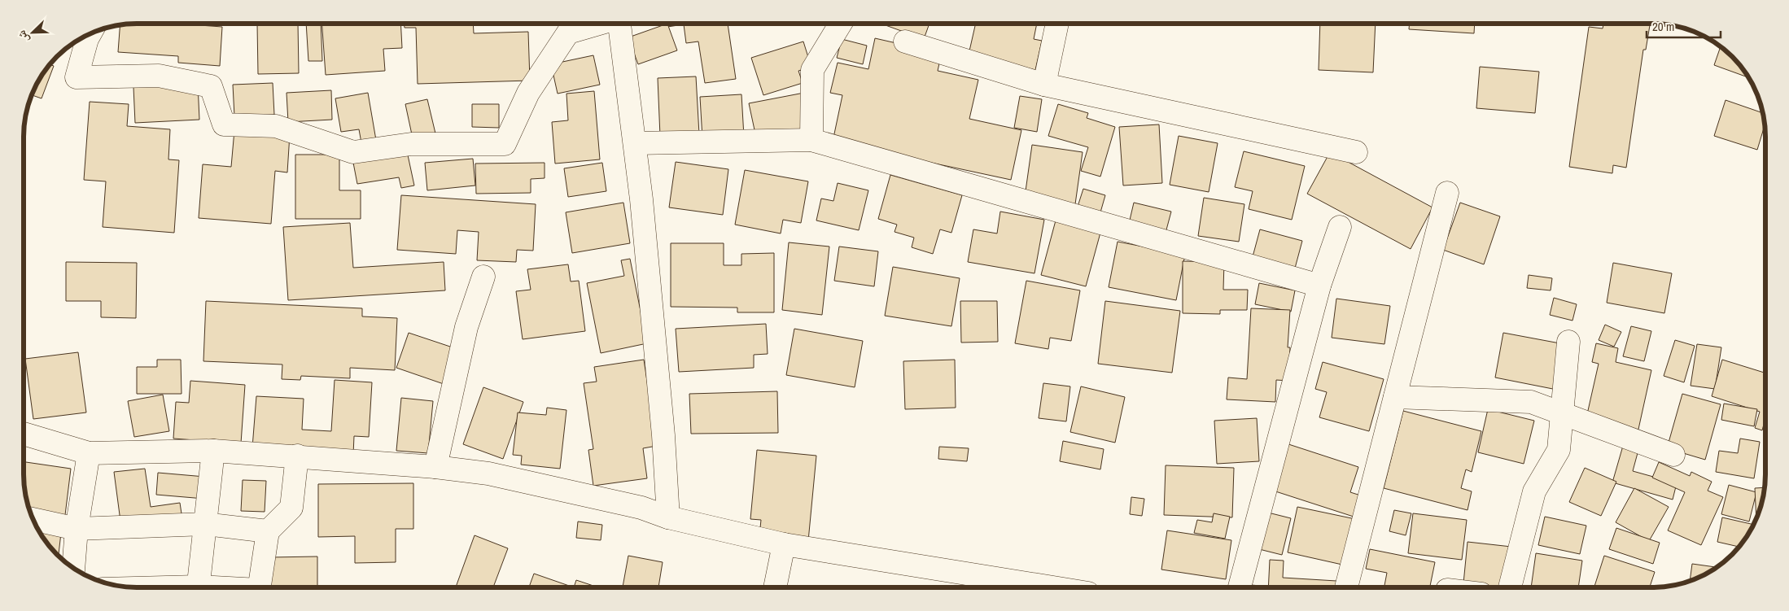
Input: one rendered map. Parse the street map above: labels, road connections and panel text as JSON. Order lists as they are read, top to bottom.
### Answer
{
  "scale_bar": "20 m",
  "north": "bottom left"
}
